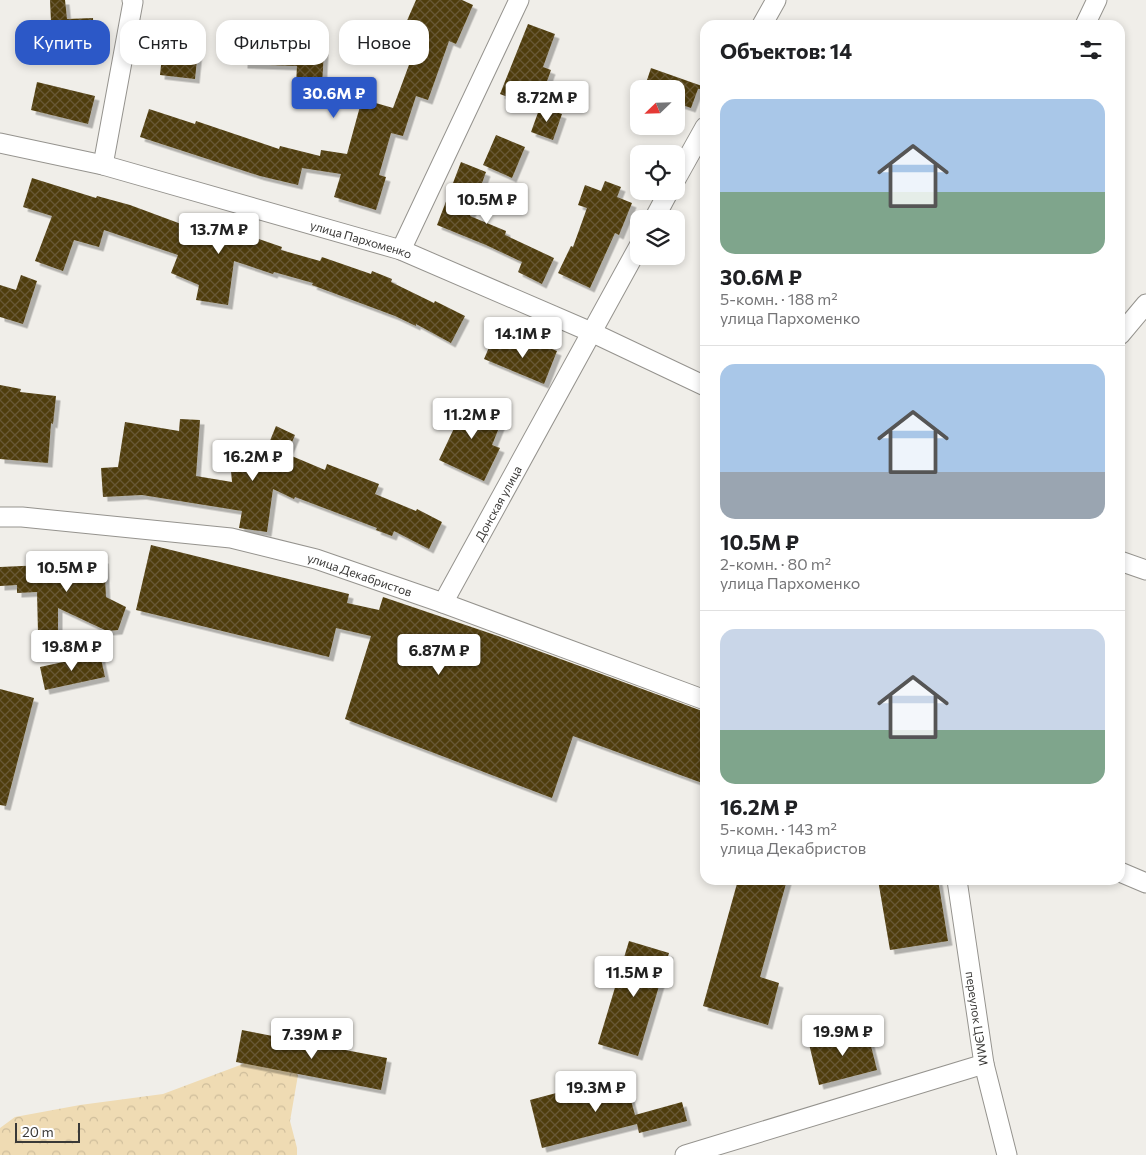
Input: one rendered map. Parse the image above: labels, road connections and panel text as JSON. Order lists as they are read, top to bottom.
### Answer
{
  "streets": {
    "street": [
      "улица Пархоменко",
      "Донская улица",
      "улица Декабристов",
      "переулок ЦЭММ"
    ]
  },
  "crossings": [
    ["улица Пархоменко", "Донская улица"],
    ["Донская улица", "улица Декабристов"]
  ],
  "scale_bar": "20 m",
  "north": "bottom left",
  "page": {
    "chip": [
      "Купить",
      "Снять",
      "Фильтры",
      "Новое"
    ],
    "heading": "Объектов: 14",
    "price": [
      "30.6M ₽",
      "8.72M ₽",
      "10.5M ₽",
      "13.7M ₽",
      "14.1M ₽",
      "11.2M ₽",
      "16.2M ₽",
      "10.5M ₽",
      "19.8M ₽",
      "6.87M ₽",
      "11.5M ₽",
      "19.9M ₽",
      "7.39M ₽",
      "19.3M ₽"
    ],
    "list": [
      {
        "name": "30.6M ₽",
        "note": "5-комн. · 188 m² · улица Пархоменко"
      },
      {
        "name": "10.5M ₽",
        "note": "2-комн. · 80 m² · улица Пархоменко"
      },
      {
        "name": "16.2M ₽",
        "note": "5-комн. · 143 m² · улица Декабристов"
      }
    ],
    "scale": "20 m"
  }
}
